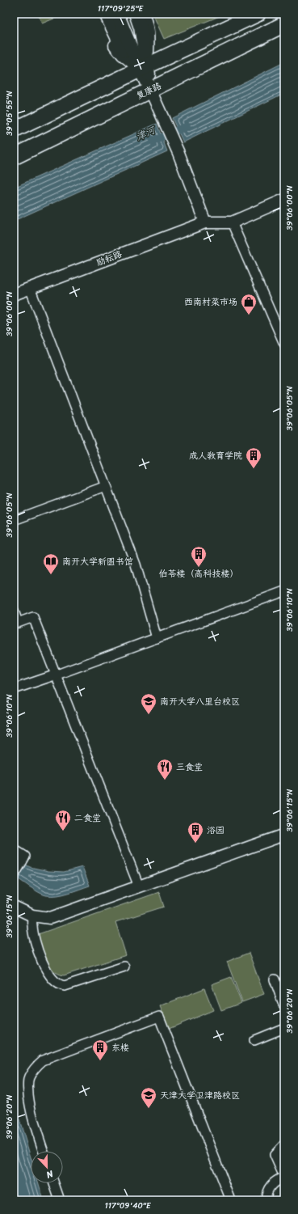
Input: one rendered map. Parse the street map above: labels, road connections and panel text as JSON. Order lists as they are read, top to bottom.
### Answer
{
  "streets": {
    "highway": ["复康路"],
    "street": ["励耘路"]
  },
  "water": ["津河"],
  "places": {
    "shop": ["西南村菜市场"],
    "building": [
      "成人教育学院",
      "伯苓楼（高科技楼）",
      "浴园",
      "东楼"
    ],
    "library": ["南开大学新图书馆"],
    "school or university": ["南开大学八里台校区", "天津大学卫津路校区"],
    "restaurant": ["三食堂", "二食堂"]
  },
  "north": "bottom",
  "coordinates": [
    "117°09'25\"E",
    "39°05'55\"N",
    "39°06'00\"N",
    "39°06'05\"N",
    "39°06'10\"N",
    "39°06'15\"N",
    "39°06'20\"N",
    "117°09'40\"E"
  ]
}
